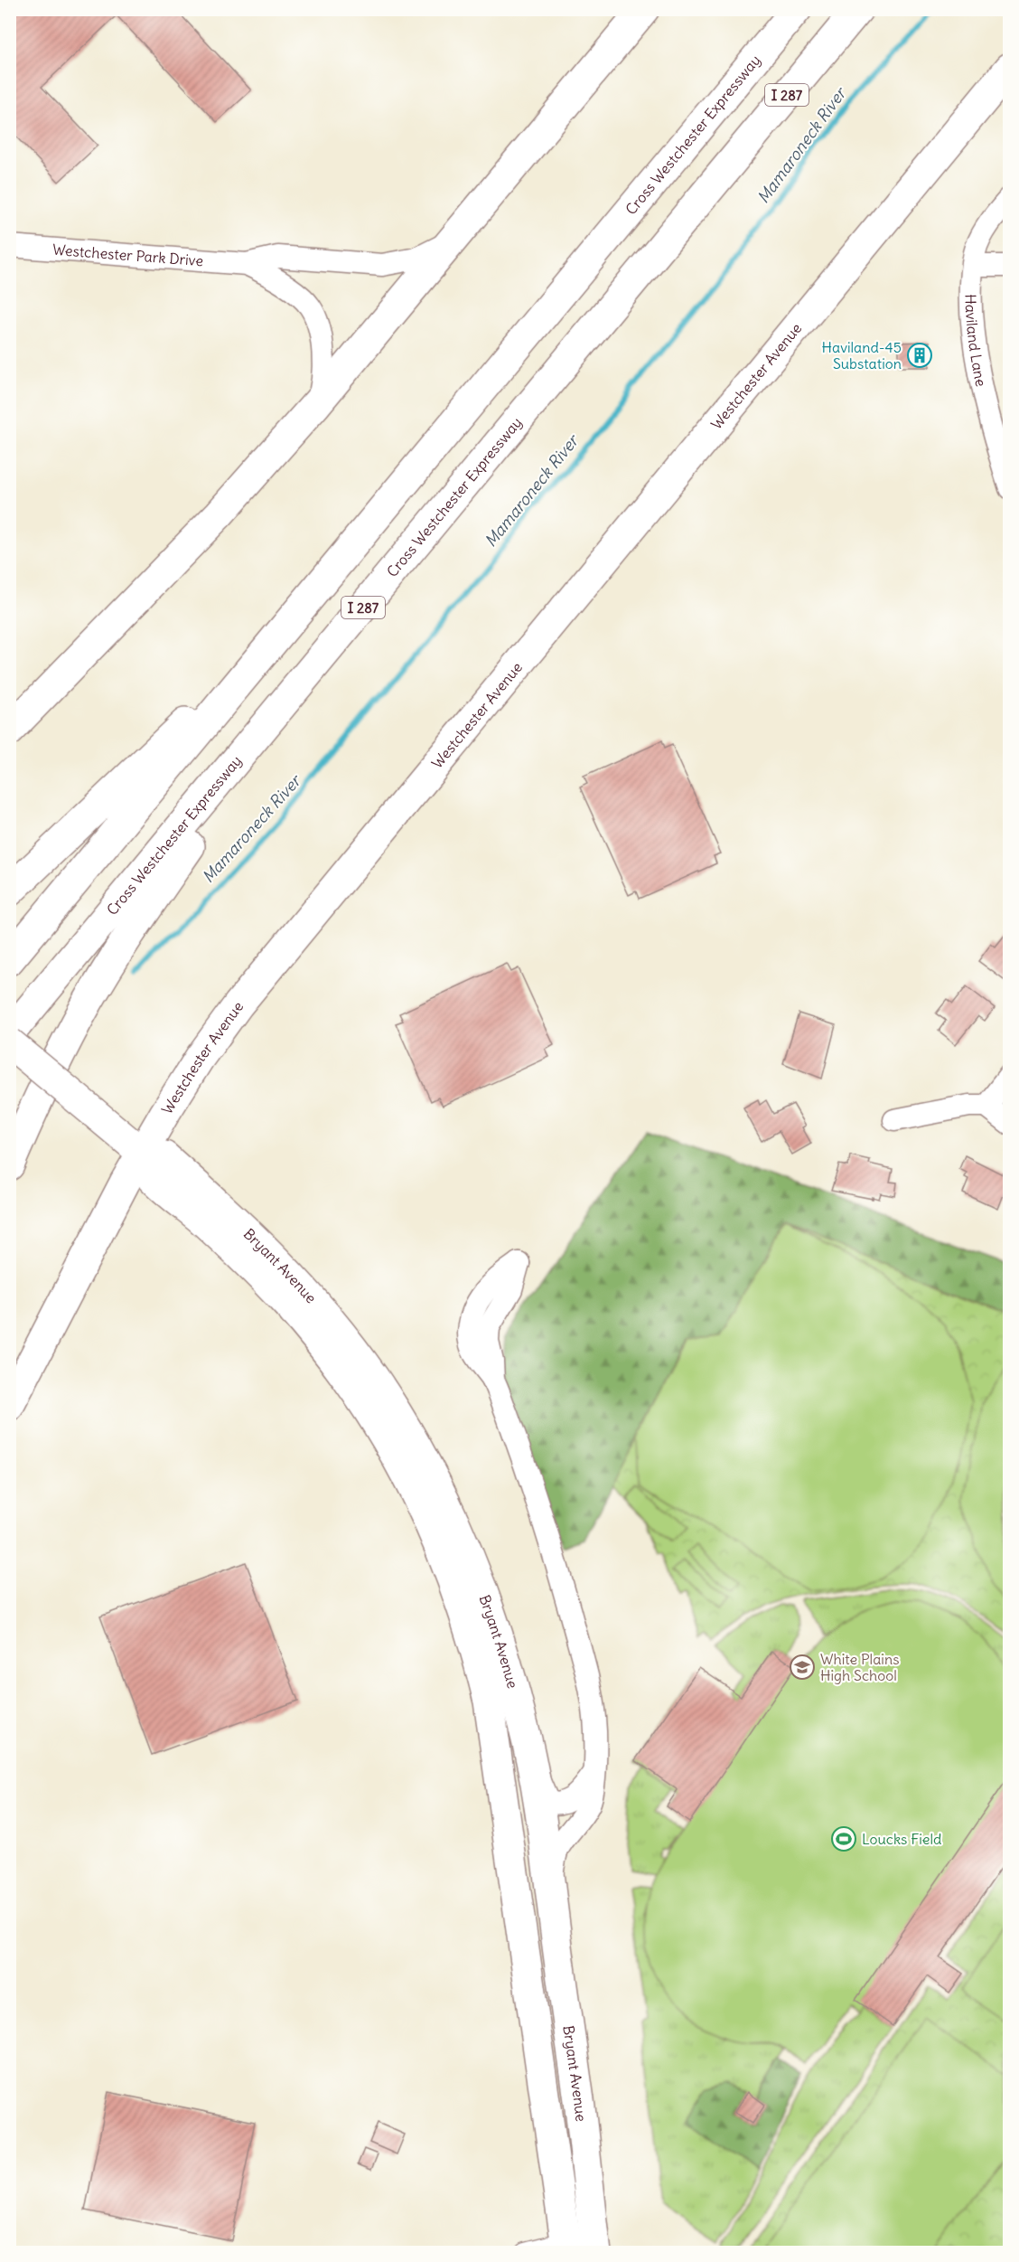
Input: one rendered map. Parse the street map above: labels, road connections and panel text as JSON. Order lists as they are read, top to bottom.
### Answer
{
  "streets": {
    "main road": [
      "I 287",
      "Cross Westchester Expressway",
      "Westchester Avenue",
      "Bryant Avenue"
    ],
    "street": ["Westchester Park Drive", "Haviland Lane"]
  },
  "crossings": [
    ["Westchester Avenue", "Bryant Avenue"]
  ],
  "water": ["Mamaroneck River"],
  "places": {
    "building": ["Haviland-45 Substation"],
    "school or university": ["White Plains High School"],
    "sports": ["Loucks Field"]
  }
}
